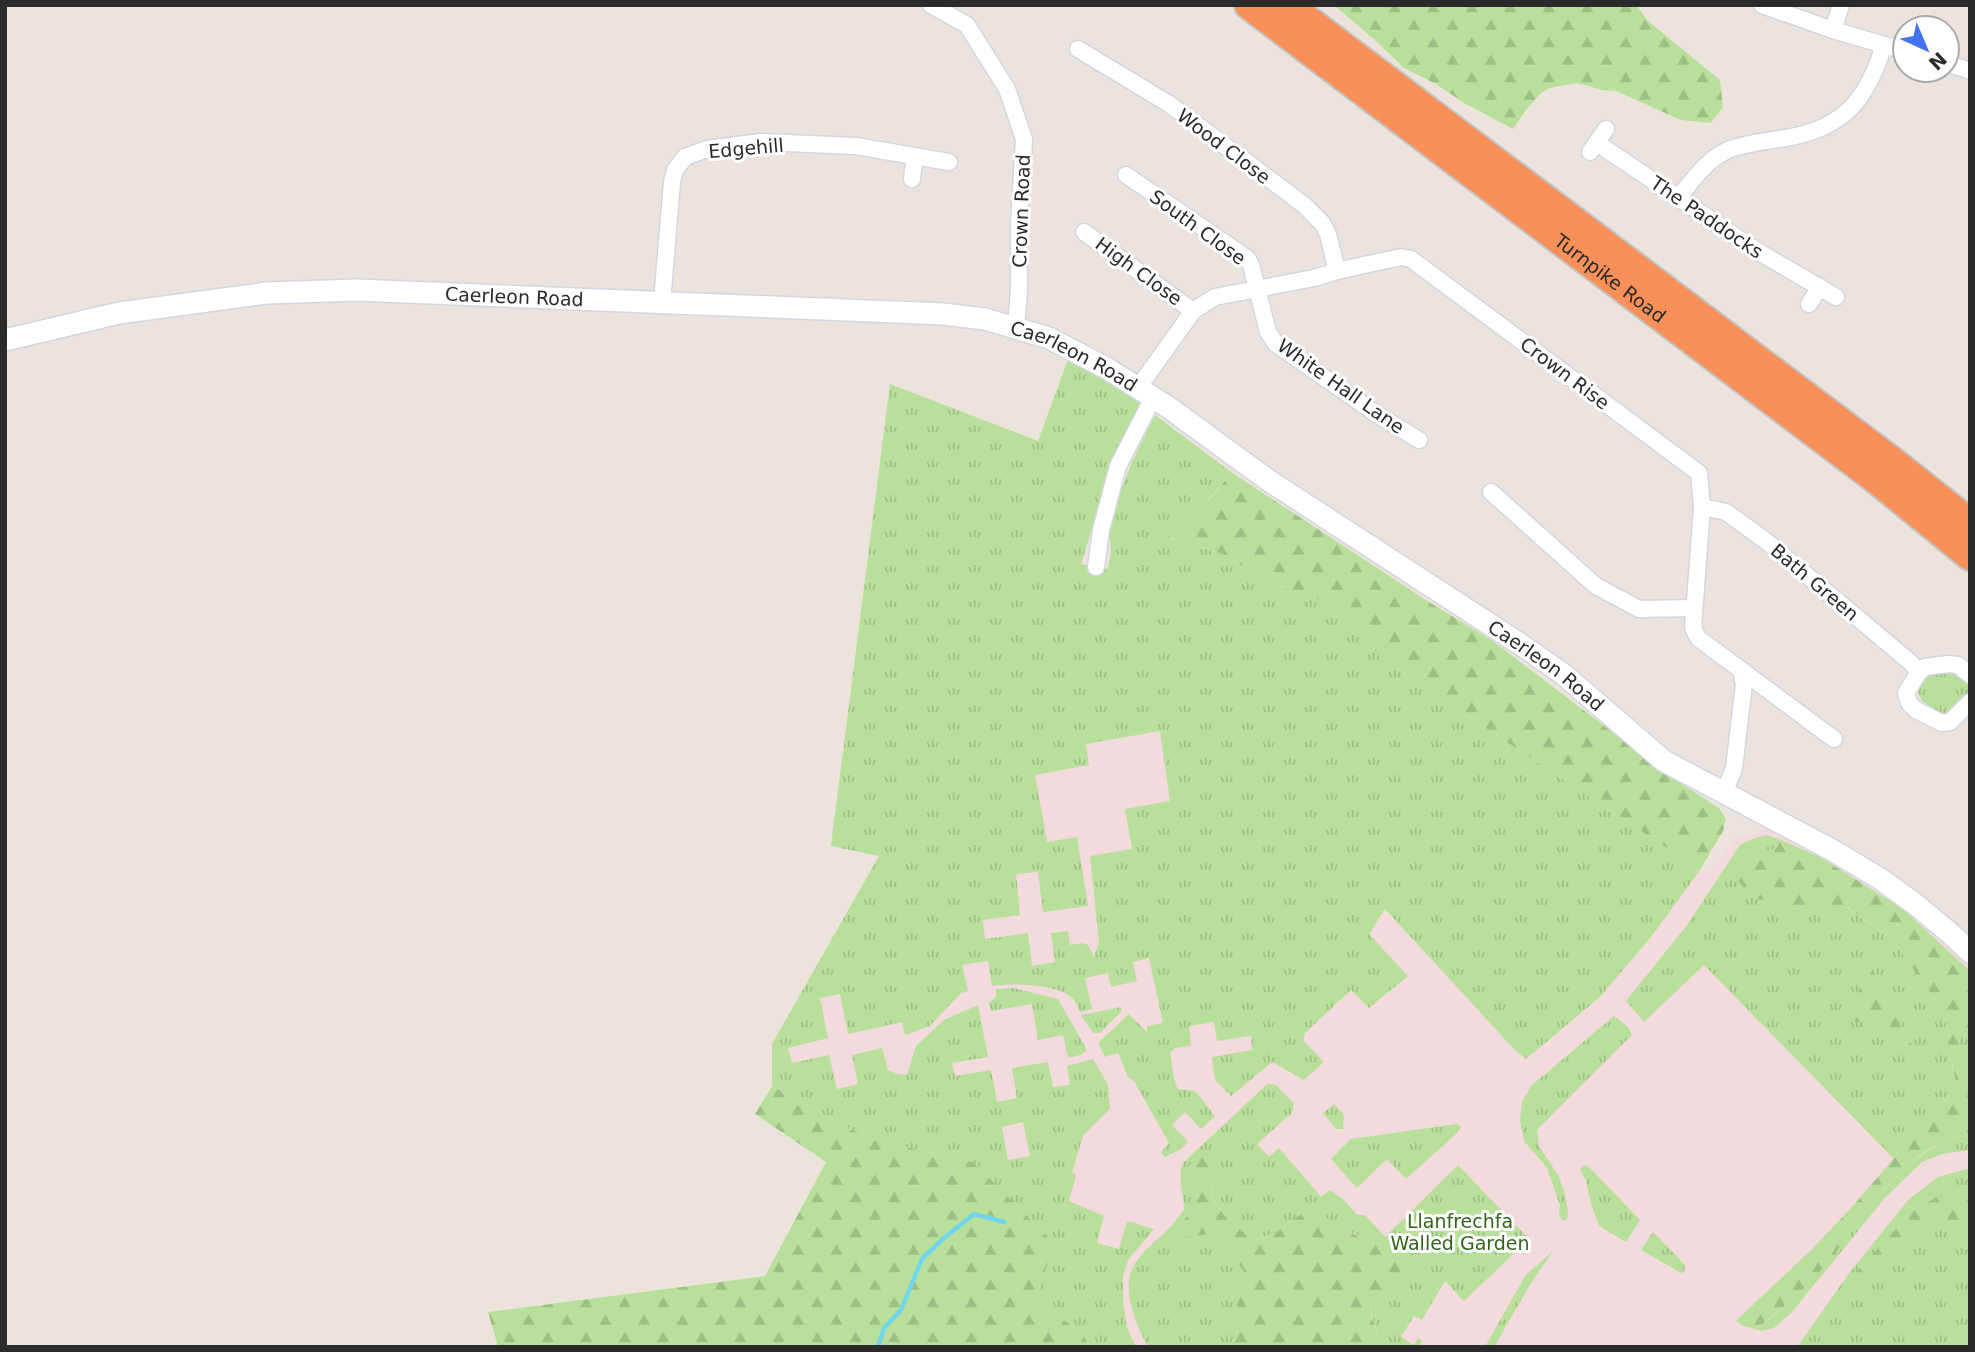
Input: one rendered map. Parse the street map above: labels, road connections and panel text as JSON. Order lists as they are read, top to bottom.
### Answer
{
  "streets": {
    "highway": ["Turnpike Road"],
    "main road": ["Caerleon Road"],
    "street": [
      "Wood Close",
      "Edgehill",
      "Crown Road",
      "The Paddocks",
      "South Close",
      "High Close",
      "Crown Rise",
      "White Hall Lane",
      "Bath Green"
    ]
  },
  "crossings": [
    ["Wood Close", "Crown Rise"],
    ["Edgehill", "Caerleon Road"],
    ["Crown Road", "Caerleon Road"],
    ["South Close", "Crown Rise"],
    ["South Close", "White Hall Lane"],
    ["High Close", "Crown Rise"],
    ["Caerleon Road", "Crown Rise"],
    ["Crown Rise", "White Hall Lane"],
    ["Crown Rise", "Bath Green"]
  ],
  "parks": ["Llanfrechfa Walled Garden"],
  "north": "bottom right"
}
